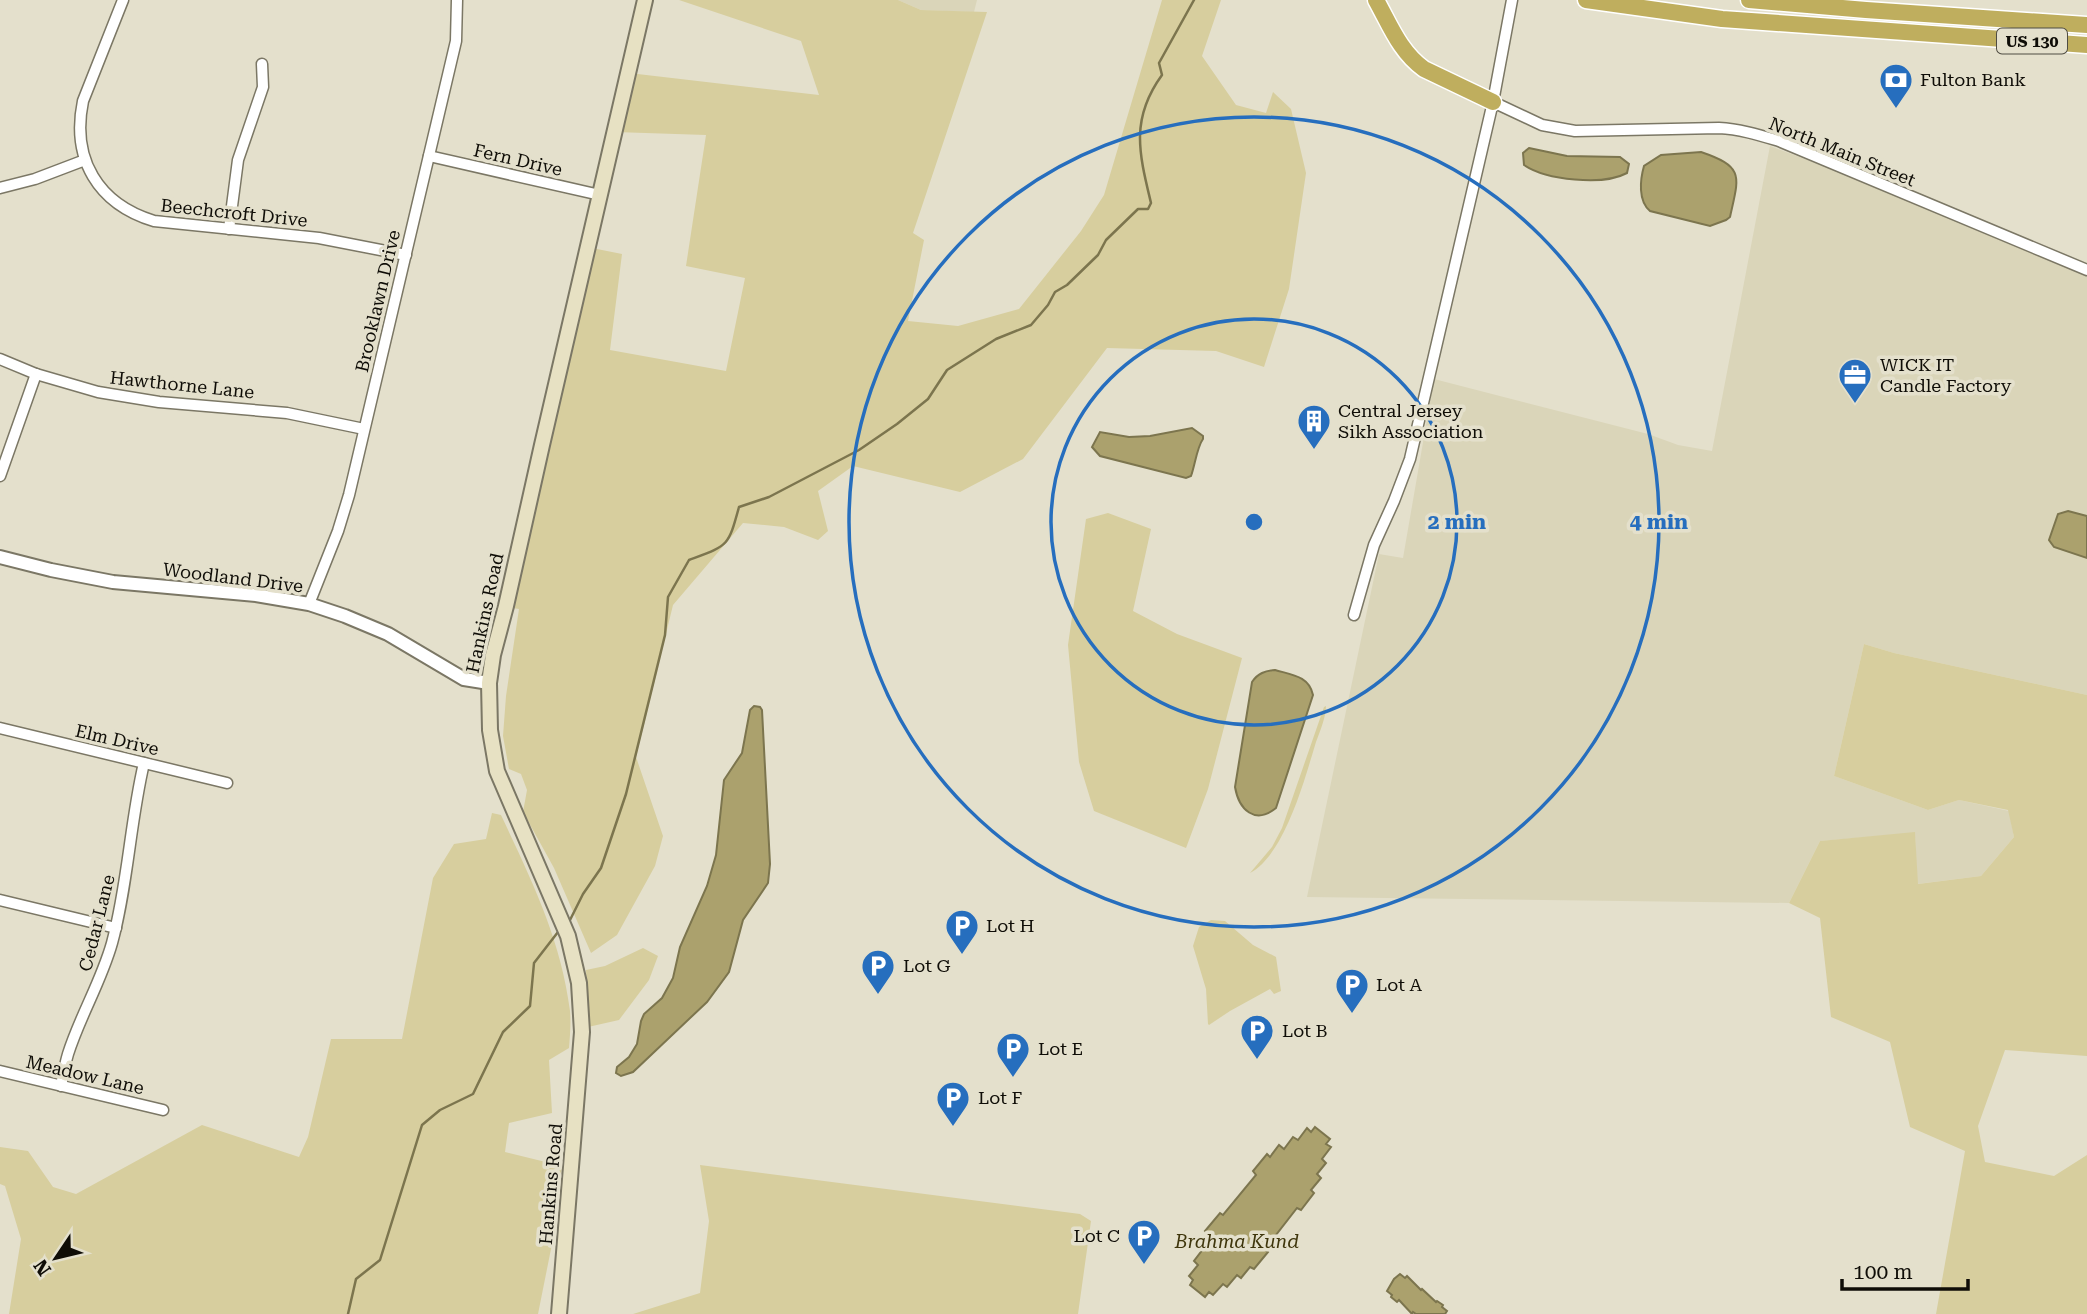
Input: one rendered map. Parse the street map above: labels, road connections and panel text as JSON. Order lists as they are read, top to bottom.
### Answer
{
  "streets": {
    "highway": ["US 130"],
    "main road": ["Hankins Road"],
    "street": [
      "North Main Street",
      "Fern Drive",
      "Beechcroft Drive",
      "Brooklawn Drive",
      "Hawthorne Lane",
      "Woodland Drive",
      "Elm Drive",
      "Cedar Lane",
      "Meadow Lane"
    ]
  },
  "crossings": [
    ["Fern Drive", "Brooklawn Drive"],
    ["Fern Drive", "Hankins Road"],
    ["Beechcroft Drive", "Brooklawn Drive"],
    ["Brooklawn Drive", "Hawthorne Lane"],
    ["Brooklawn Drive", "Woodland Drive"],
    ["Woodland Drive", "Hankins Road"],
    ["Elm Drive", "Cedar Lane"],
    ["Cedar Lane", "Meadow Lane"]
  ],
  "water": ["Brahma Kund"],
  "places": {
    "bank": ["Fulton Bank"],
    "office": ["WICK IT Candle Factory"],
    "building": ["Central Jersey Sikh Association"],
    "parking": [
      "Lot H",
      "Lot G",
      "Lot A",
      "Lot B",
      "Lot E",
      "Lot F",
      "Lot C"
    ]
  },
  "scale_bar": "100 m",
  "north": "bottom left",
  "rings": ["2 min", "4 min"]
}
